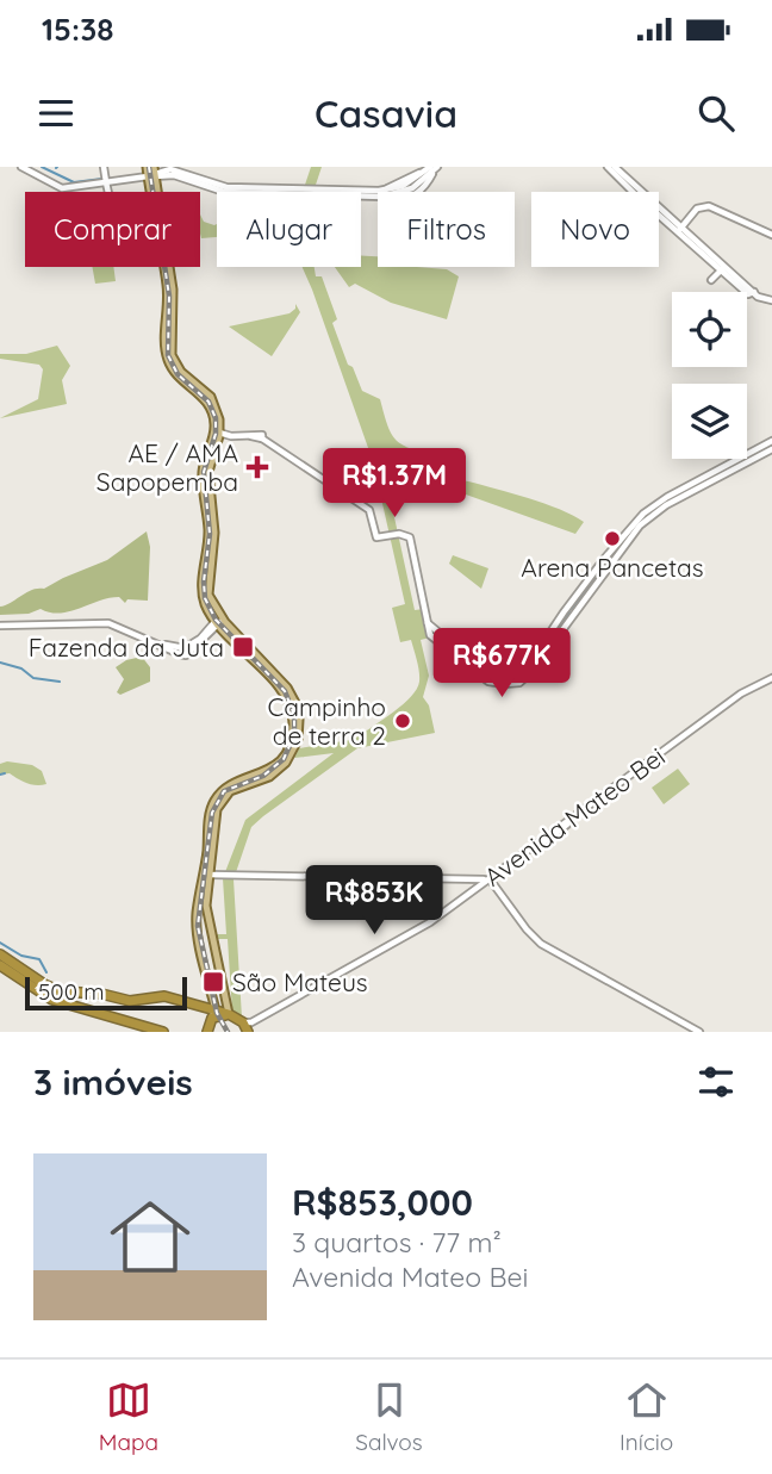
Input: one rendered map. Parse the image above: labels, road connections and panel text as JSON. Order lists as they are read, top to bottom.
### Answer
{
  "streets": {
    "street": ["Avenida Mateo Bei"]
  },
  "places": {
    "health": ["AE / AMA Sapopemba"],
    "other": ["Arena Pancetas", "Campinho de terra 2"],
    "transit": ["Fazenda da Juta", "São Mateus"]
  },
  "scale_bar": "500 m",
  "page": {
    "status": "15:38",
    "header": "Casavia",
    "chip": [
      "Comprar",
      "Alugar",
      "Filtros",
      "Novo"
    ],
    "price": ["R$1.37M", "R$677K", "R$853K"],
    "scale": "500 m",
    "heading": "3 imóveis",
    "list": [
      {
        "name": "R$853,000",
        "note": "3 quartos · 77 m² · Avenida Mateo Bei"
      }
    ],
    "tabs": ["Mapa", "Salvos", "Início"]
  }
}
